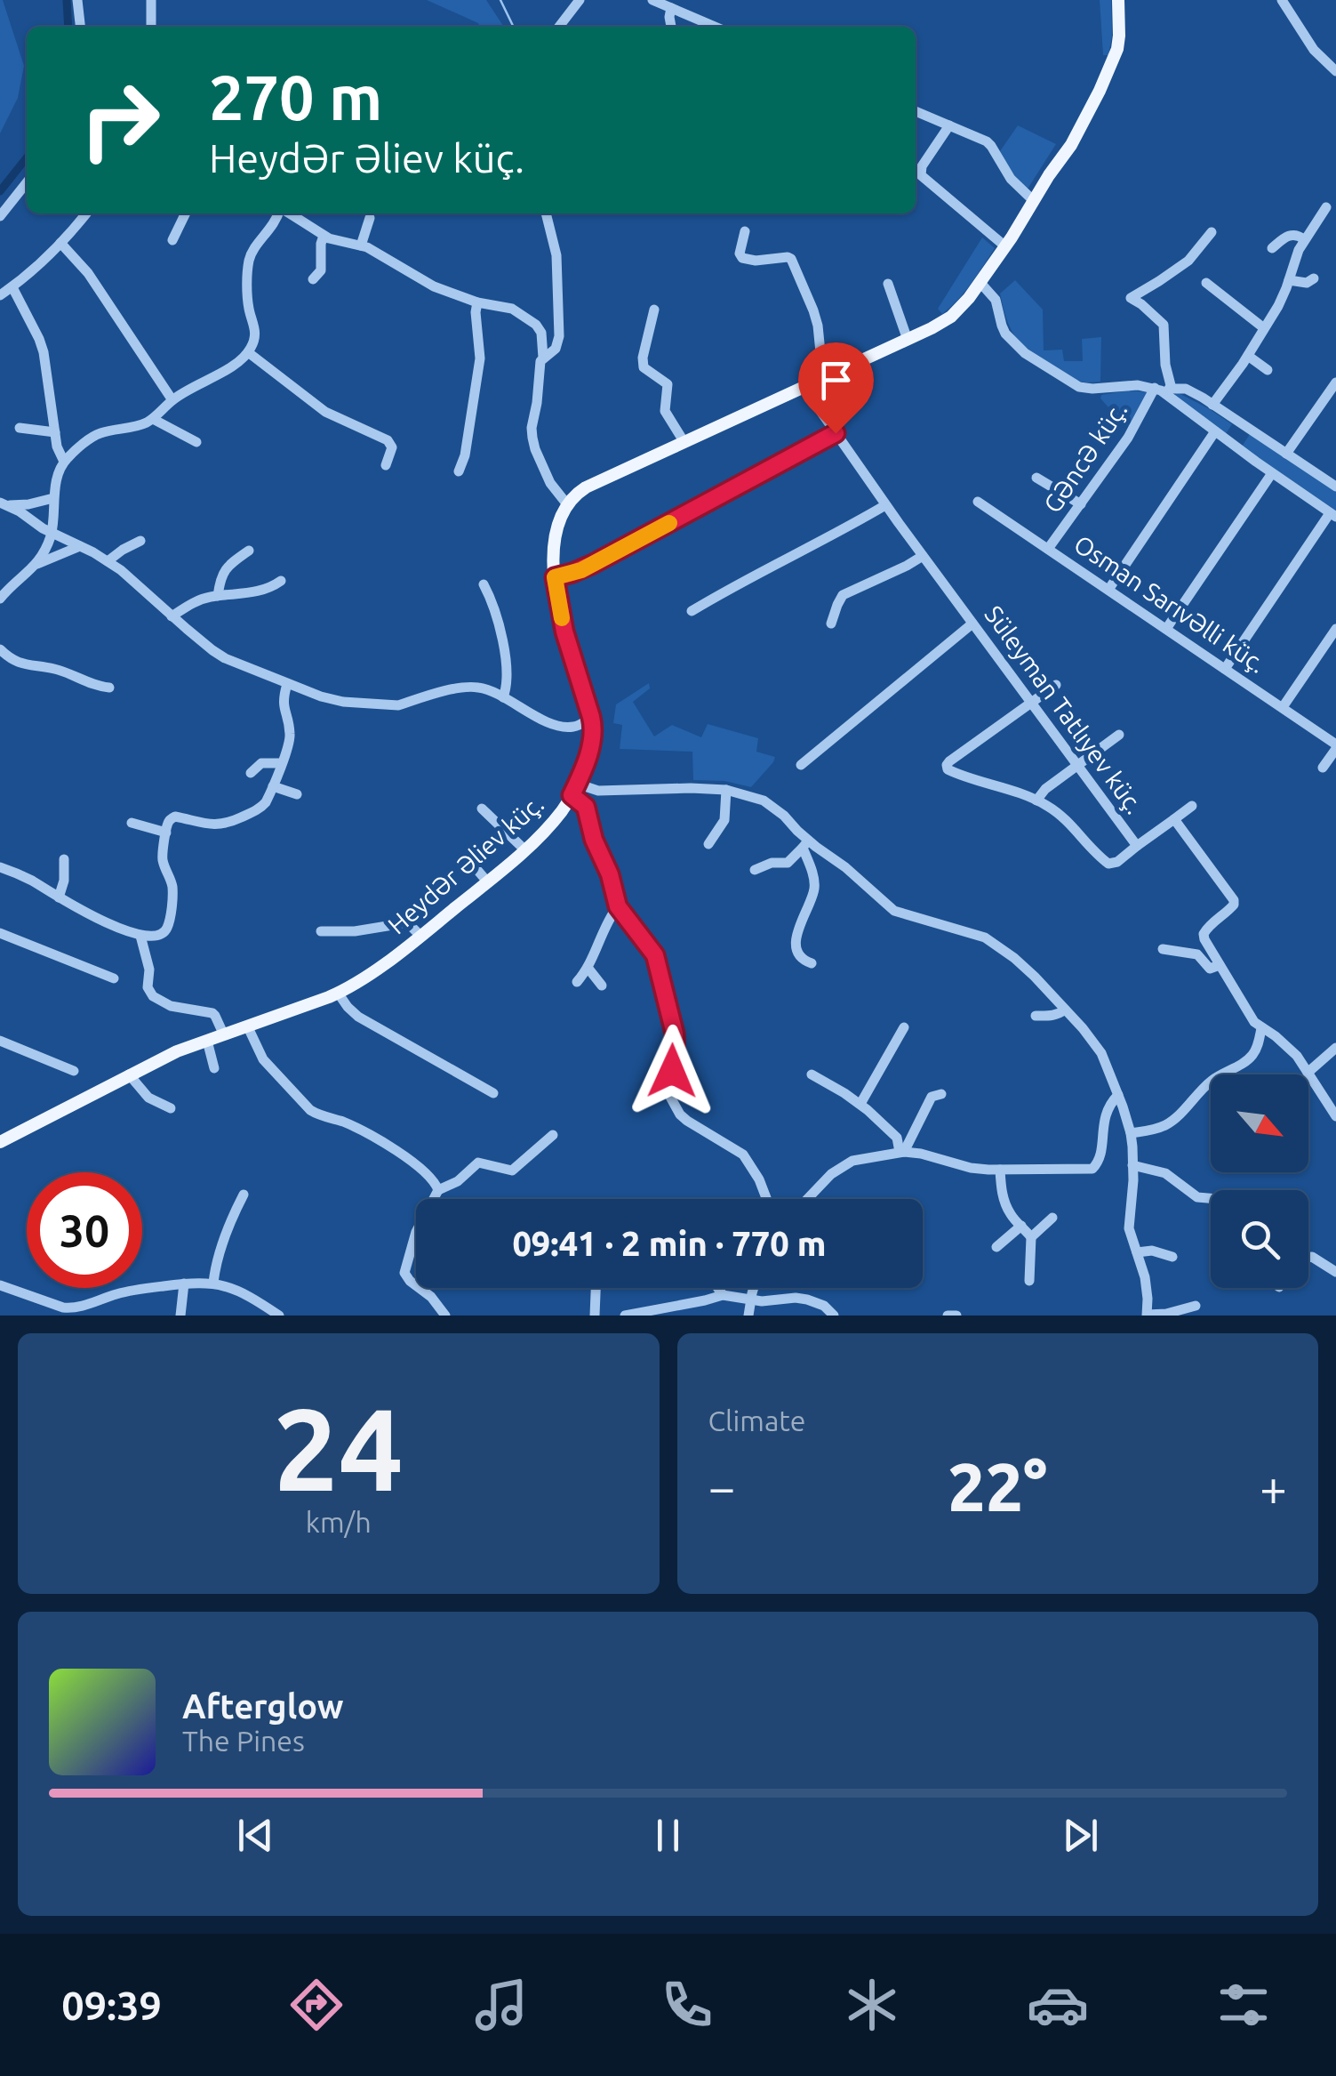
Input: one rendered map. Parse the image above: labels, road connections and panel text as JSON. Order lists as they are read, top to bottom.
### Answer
{
  "streets": {
    "main road": ["Heydər Əliev küç."],
    "street": ["Gəncə küç.", "Osman Sarıvəlli küç.", "Süleyman Tatlıyev küç."]
  },
  "crossings": [
    ["Gəncə küç.", "Osman Sarıvəlli küç."]
  ],
  "north": "bottom right",
  "page": {
    "turn": ["270 m", "Heydər Əliev küç."],
    "limit": "30",
    "trip": "09:41 · 2 min · 770 m",
    "tile": [
      ["24", "km/h"],
      "Climate"
    ],
    "heat": ["−", "22°", "+"],
    "song": ["Afterglow", "The Pines"],
    "tabs": "09:39"
  }
}
